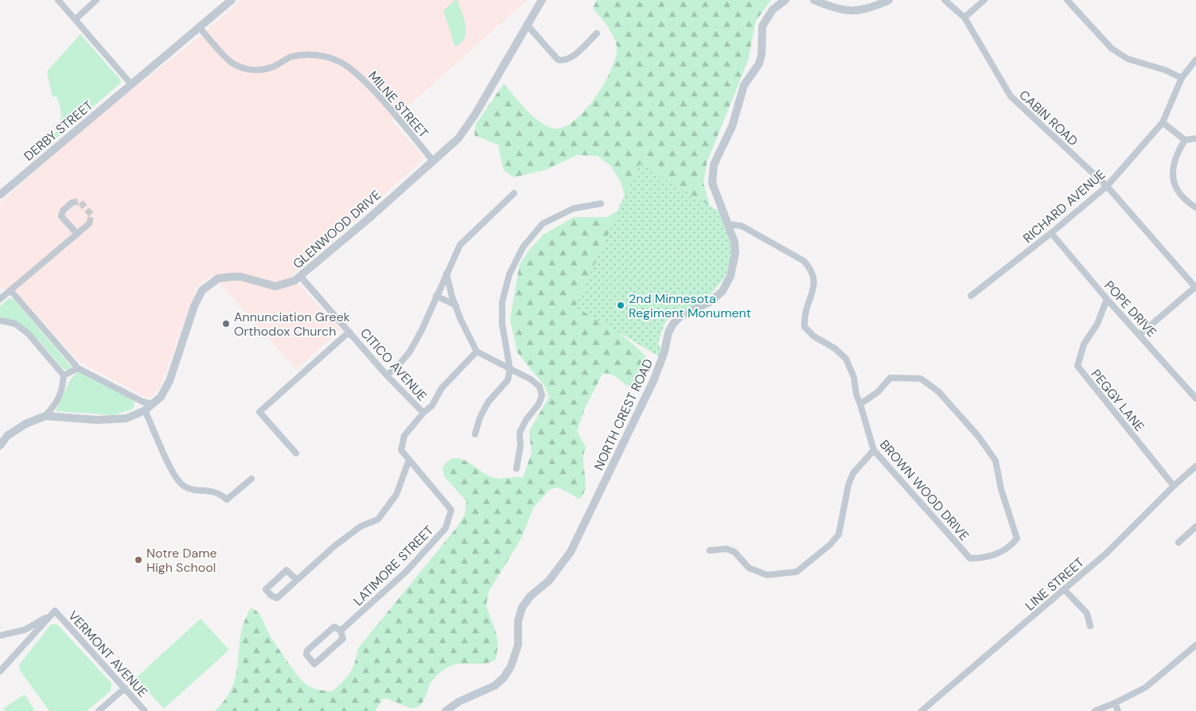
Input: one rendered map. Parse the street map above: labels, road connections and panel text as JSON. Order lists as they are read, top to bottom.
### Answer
{
  "streets": {
    "street": [
      "MILNE STREET",
      "CABIN ROAD",
      "DERBY STREET",
      "RICHARD AVENUE",
      "GLENWOOD DRIVE",
      "POPE DRIVE",
      "CITICO AVENUE",
      "PEGGY LANE",
      "NORTH CREST ROAD",
      "BROWN WOOD DRIVE",
      "LATIMORE STREET",
      "LINE STREET",
      "VERMONT AVENUE"
    ]
  },
  "crossings": [
    ["MILNE STREET", "DERBY STREET"],
    ["MILNE STREET", "GLENWOOD DRIVE"],
    ["CABIN ROAD", "RICHARD AVENUE"],
    ["RICHARD AVENUE", "POPE DRIVE"],
    ["GLENWOOD DRIVE", "CITICO AVENUE"],
    ["POPE DRIVE", "PEGGY LANE"],
    ["PEGGY LANE", "LINE STREET"],
    ["NORTH CREST ROAD", "BROWN WOOD DRIVE"]
  ],
  "places": ["2nd Minnesota Regiment Monument", "Annunciation Greek Orthodox Church", "Notre Dame High School"]
}
